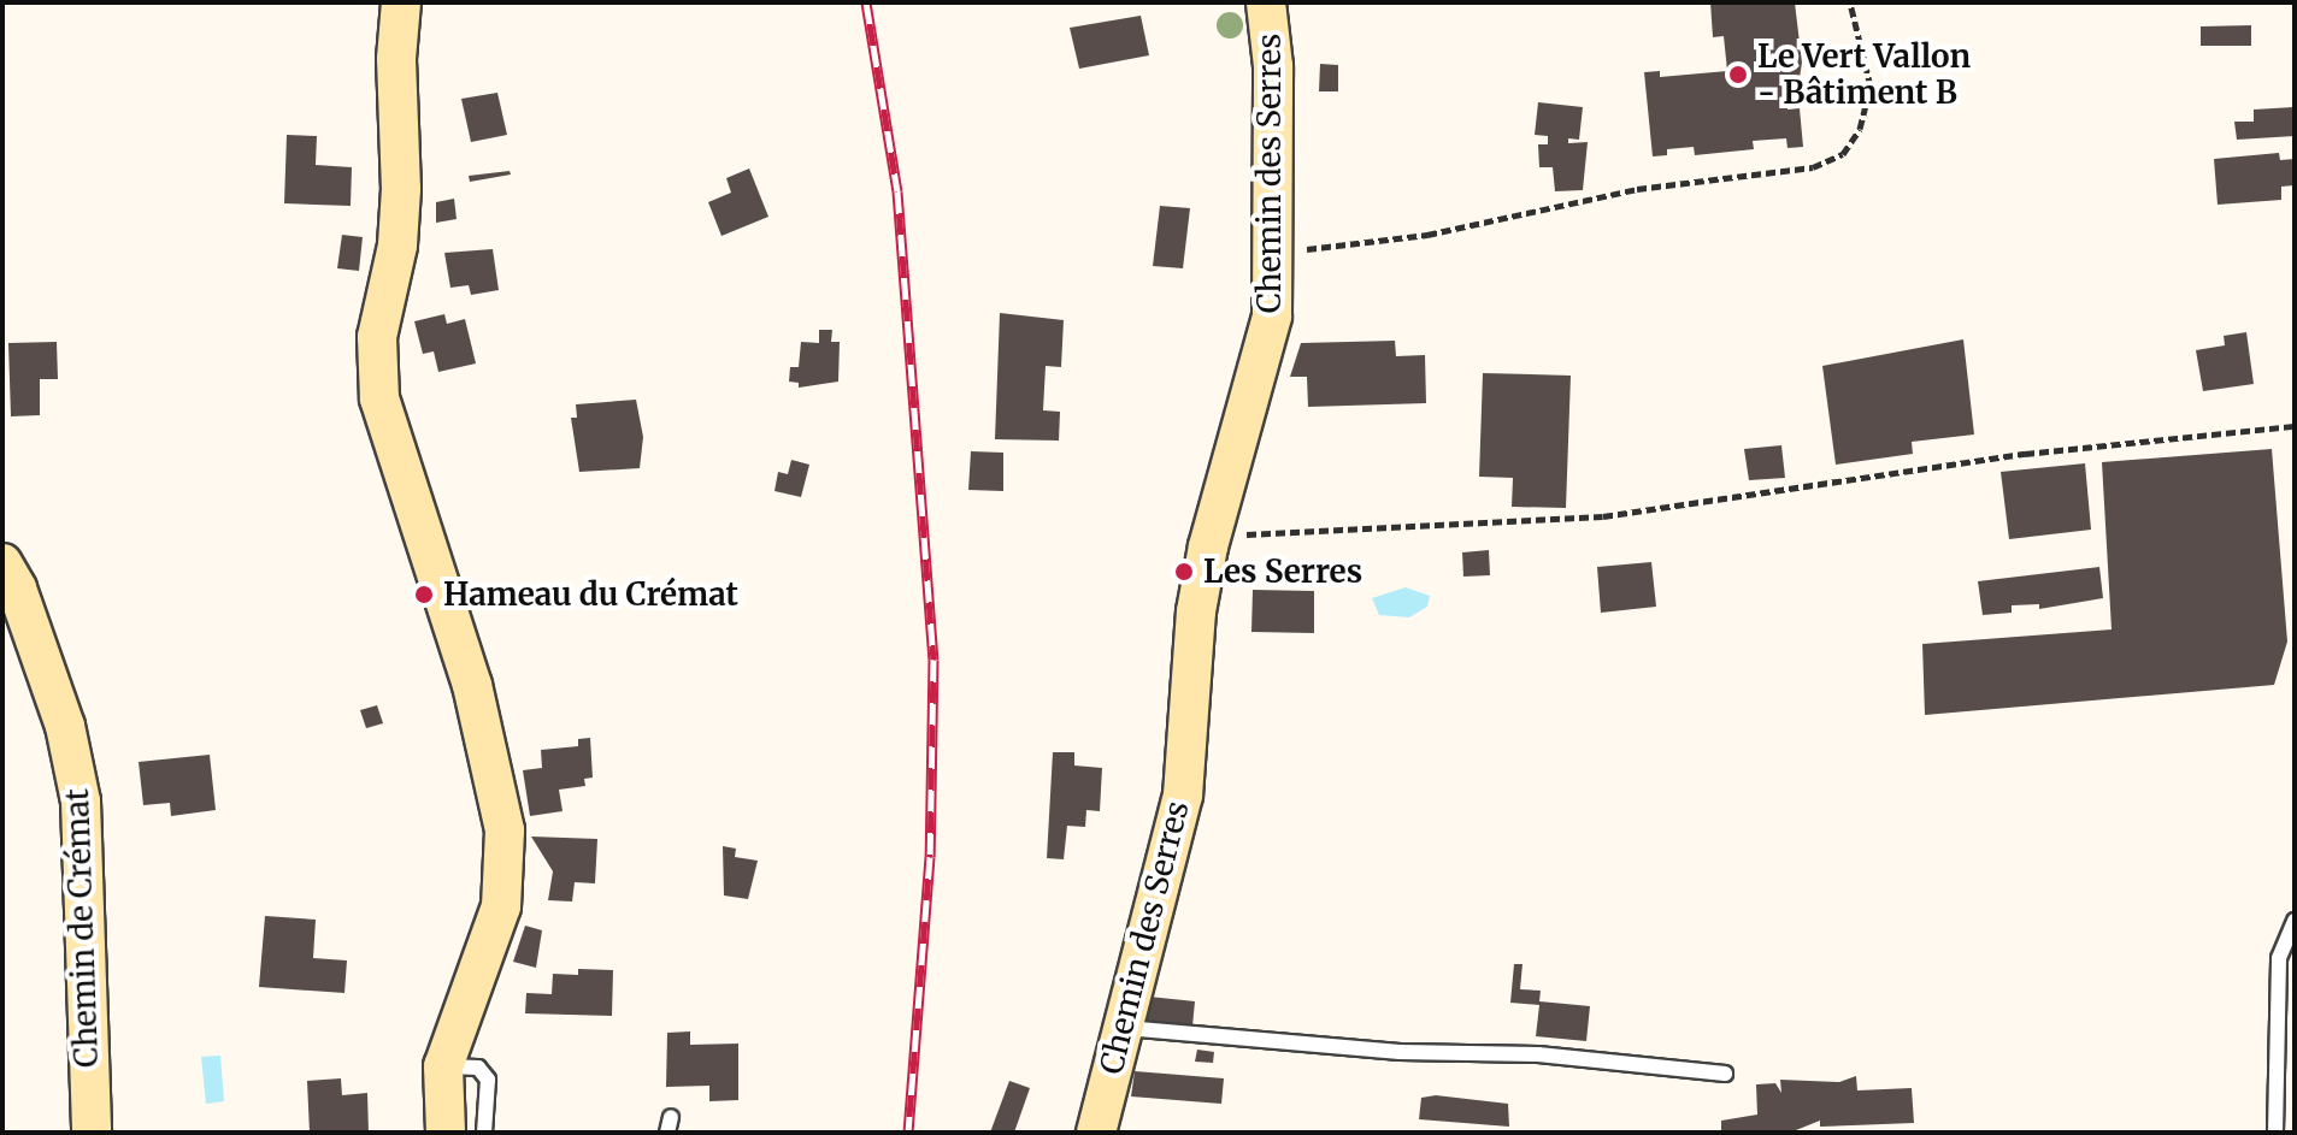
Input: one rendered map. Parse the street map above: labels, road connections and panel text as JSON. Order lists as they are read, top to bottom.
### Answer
{
  "streets": {
    "street": ["Chemin des Serres", "Chemin de Crémat"]
  },
  "places": ["Le Vert Vallon - Bâtiment B", "Les Serres", "Hameau du Crémat"]
}
